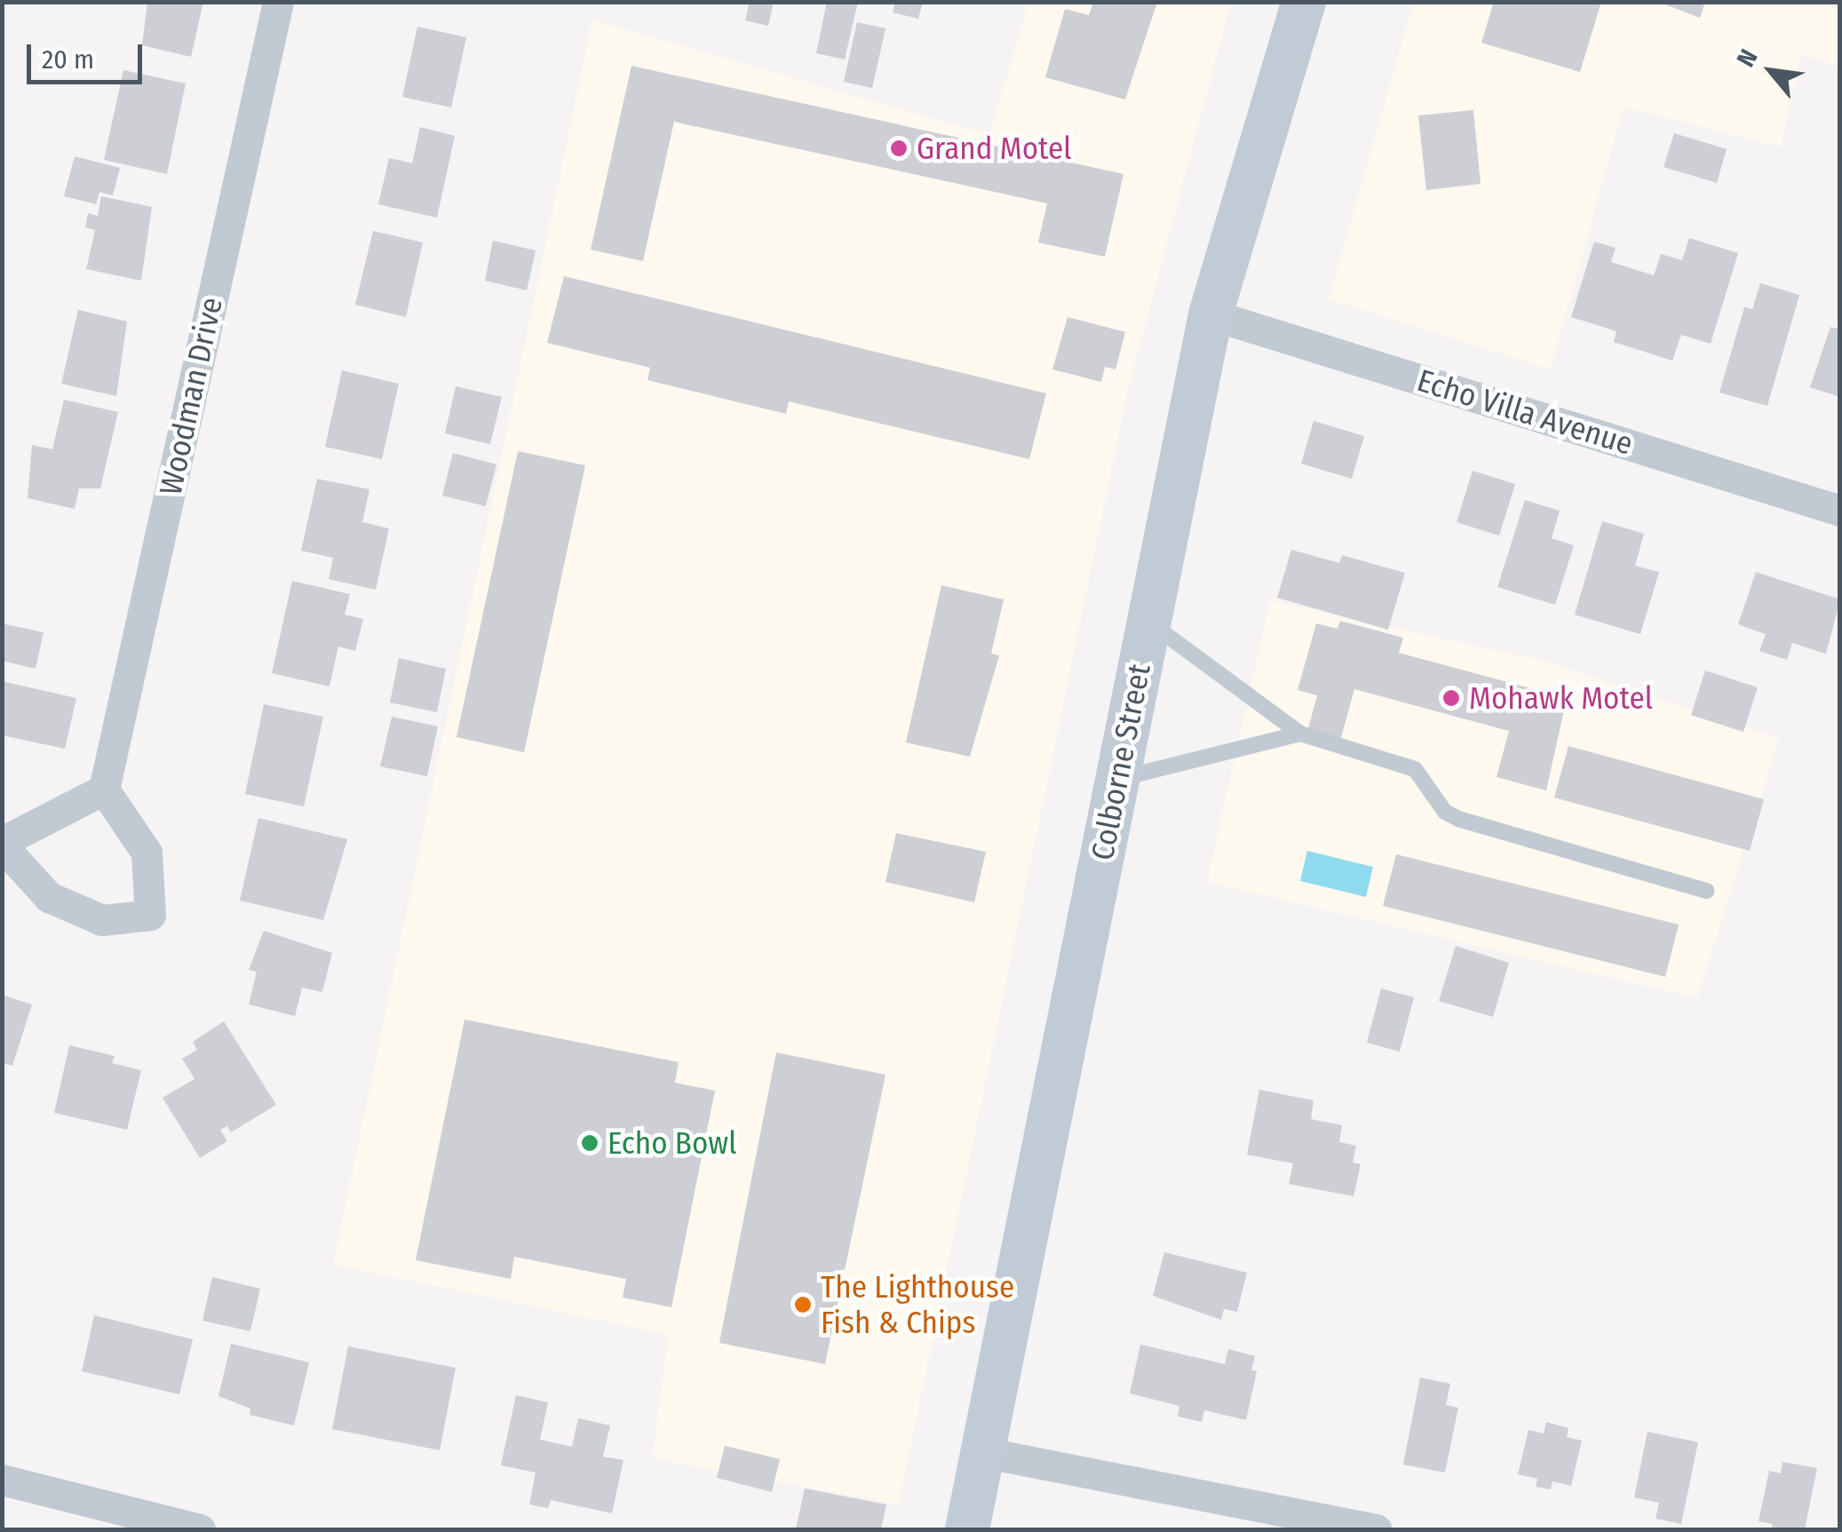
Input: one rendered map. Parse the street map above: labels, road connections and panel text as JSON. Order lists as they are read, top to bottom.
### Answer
{
  "streets": {
    "main road": ["Colborne Street"],
    "street": ["Woodman Drive", "Echo Villa Avenue"]
  },
  "crossings": [
    ["Echo Villa Avenue", "Colborne Street"]
  ],
  "places": [
    "Grand Motel",
    "Mohawk Motel",
    "Echo Bowl",
    "The Lighthouse Fish & Chips"
  ],
  "scale_bar": "20 m",
  "north": "top left"
}
